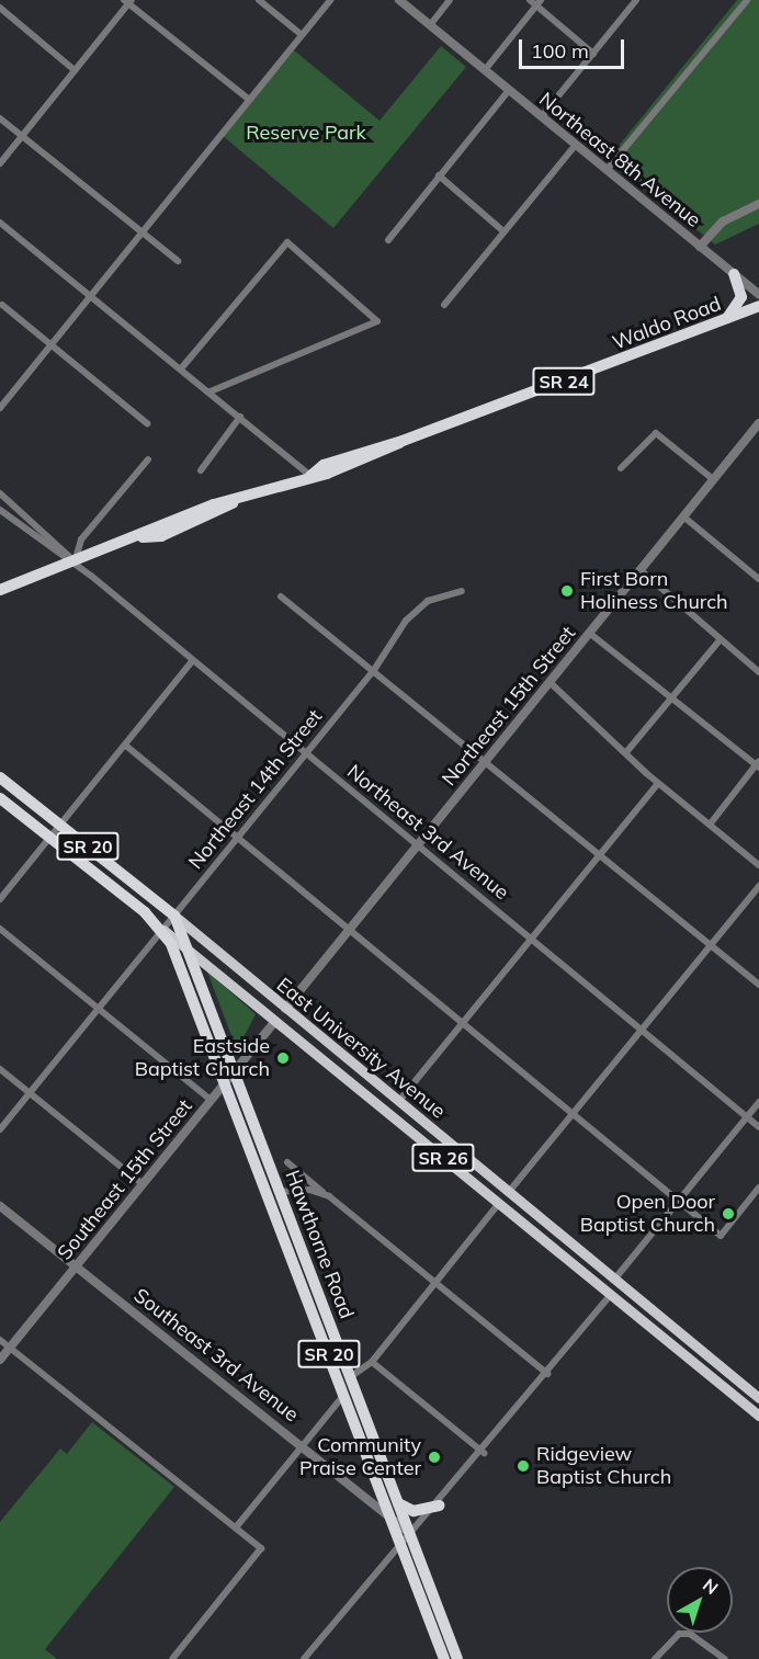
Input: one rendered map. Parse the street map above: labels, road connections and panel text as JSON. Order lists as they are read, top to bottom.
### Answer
{
  "streets": {
    "highway": [
      "Waldo Road",
      "SR 24",
      "SR 20",
      "East University Avenue",
      "Hawthorne Road"
    ],
    "main road": ["SR 26"],
    "street": [
      "Northeast 8th Avenue",
      "Northeast 15th Street",
      "Northeast 14th Street",
      "Northeast 3rd Avenue",
      "Southeast 15th Street",
      "Southeast 3rd Avenue"
    ]
  },
  "crossings": [
    ["Waldo Road", "Northeast 3rd Avenue"],
    ["Northeast 15th Street", "Northeast 3rd Avenue"],
    ["Northeast 15th Street", "East University Avenue"],
    ["Northeast 14th Street", "Northeast 3rd Avenue"],
    ["Northeast 14th Street", "East University Avenue"],
    ["Northeast 14th Street", "Hawthorne Road"],
    ["East University Avenue", "Southeast 15th Street"],
    ["East University Avenue", "Hawthorne Road"],
    ["Southeast 15th Street", "Hawthorne Road"],
    ["Southeast 15th Street", "Southeast 3rd Avenue"],
    ["Hawthorne Road", "Southeast 3rd Avenue"]
  ],
  "parks": ["Reserve Park"],
  "places": [
    "First Born Holiness Church",
    "Eastside Baptist Church",
    "Open Door Baptist Church",
    "Community Praise Center",
    "Ridgeview Baptist Church"
  ],
  "scale_bar": "100 m",
  "north": "top right"
}
